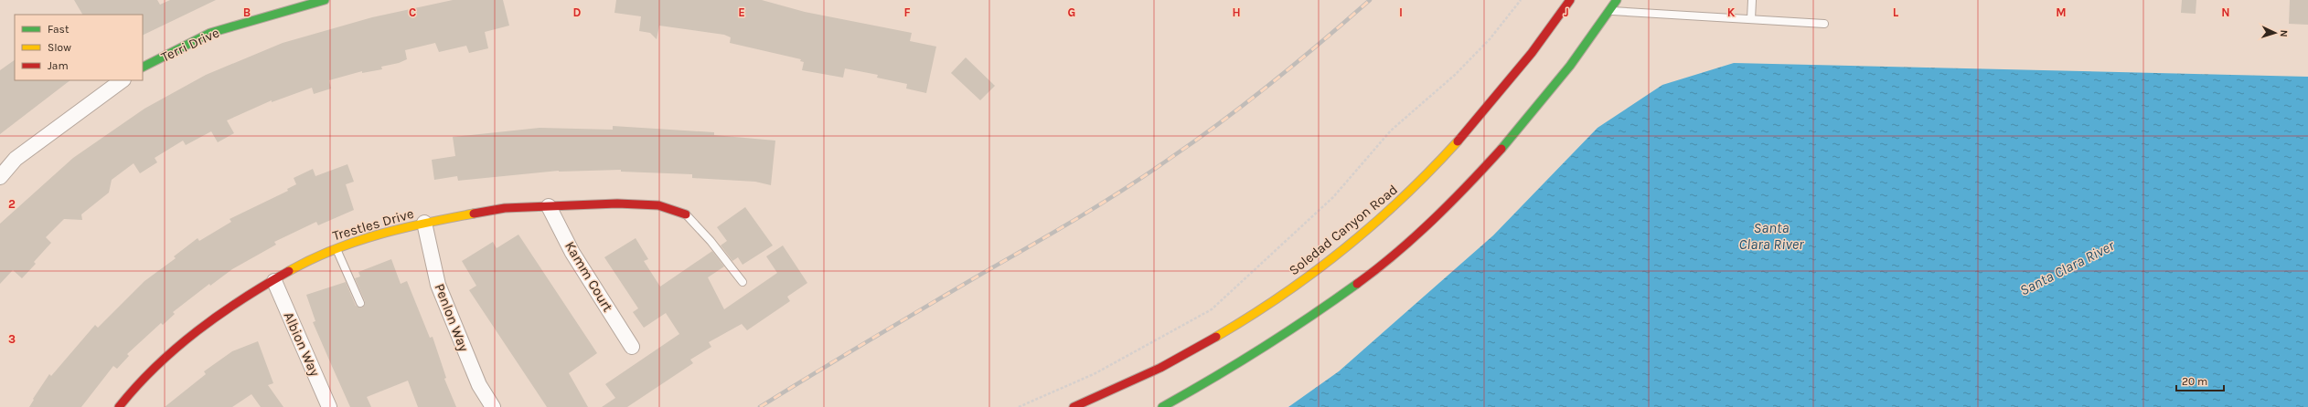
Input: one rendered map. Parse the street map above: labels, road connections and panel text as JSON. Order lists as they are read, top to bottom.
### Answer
{
  "streets": {
    "main road": ["Terri Drive", "Trestles Drive", "Soledad Canyon Road"],
    "street": ["Kamm Court", "Penlon Way", "Albion Way"]
  },
  "crossings": [
    ["Trestles Drive", "Kamm Court"],
    ["Trestles Drive", "Penlon Way"],
    ["Trestles Drive", "Albion Way"]
  ],
  "water": ["Santa Clara River"],
  "legend": ["Fast", "Slow", "Jam"],
  "scale_bar": "20 m",
  "north": "right",
  "grid": {
    "columns": [
      "B",
      "C",
      "D",
      "E",
      "F",
      "G",
      "H",
      "I",
      "J",
      "K",
      "L",
      "M",
      "N"
    ],
    "rows": ["2", "3"]
  }
}
